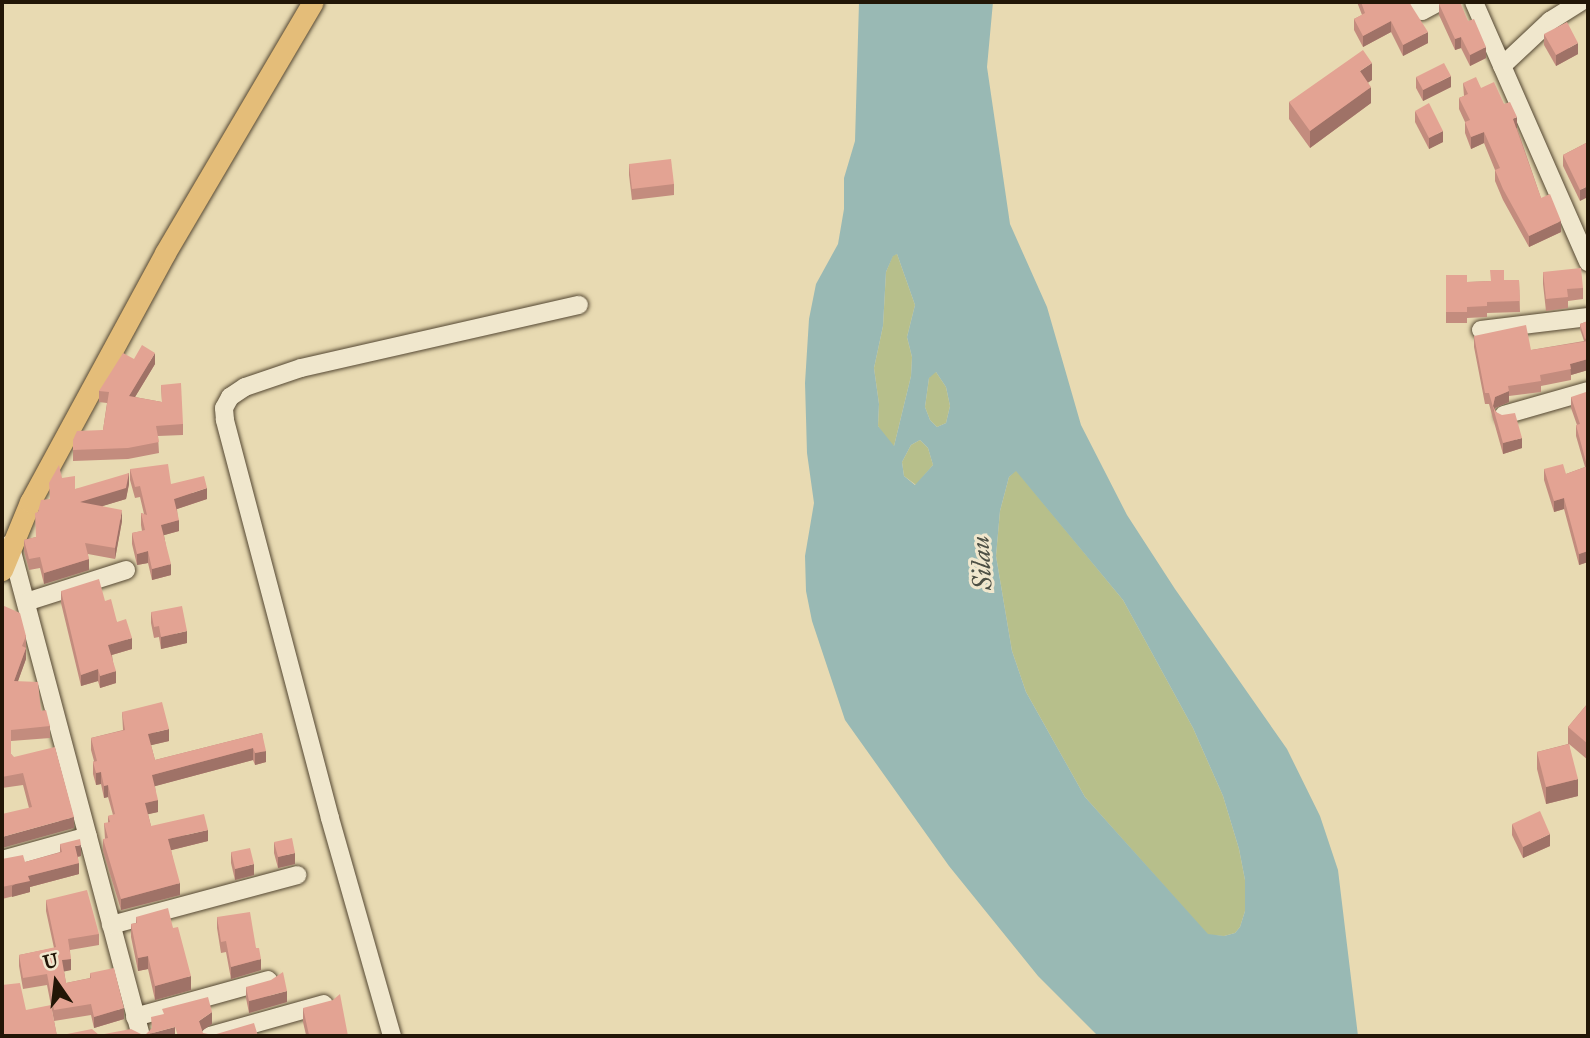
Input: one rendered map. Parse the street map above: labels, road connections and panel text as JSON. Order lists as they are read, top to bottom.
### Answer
{
  "water": ["Silau"],
  "north": "top"
}
